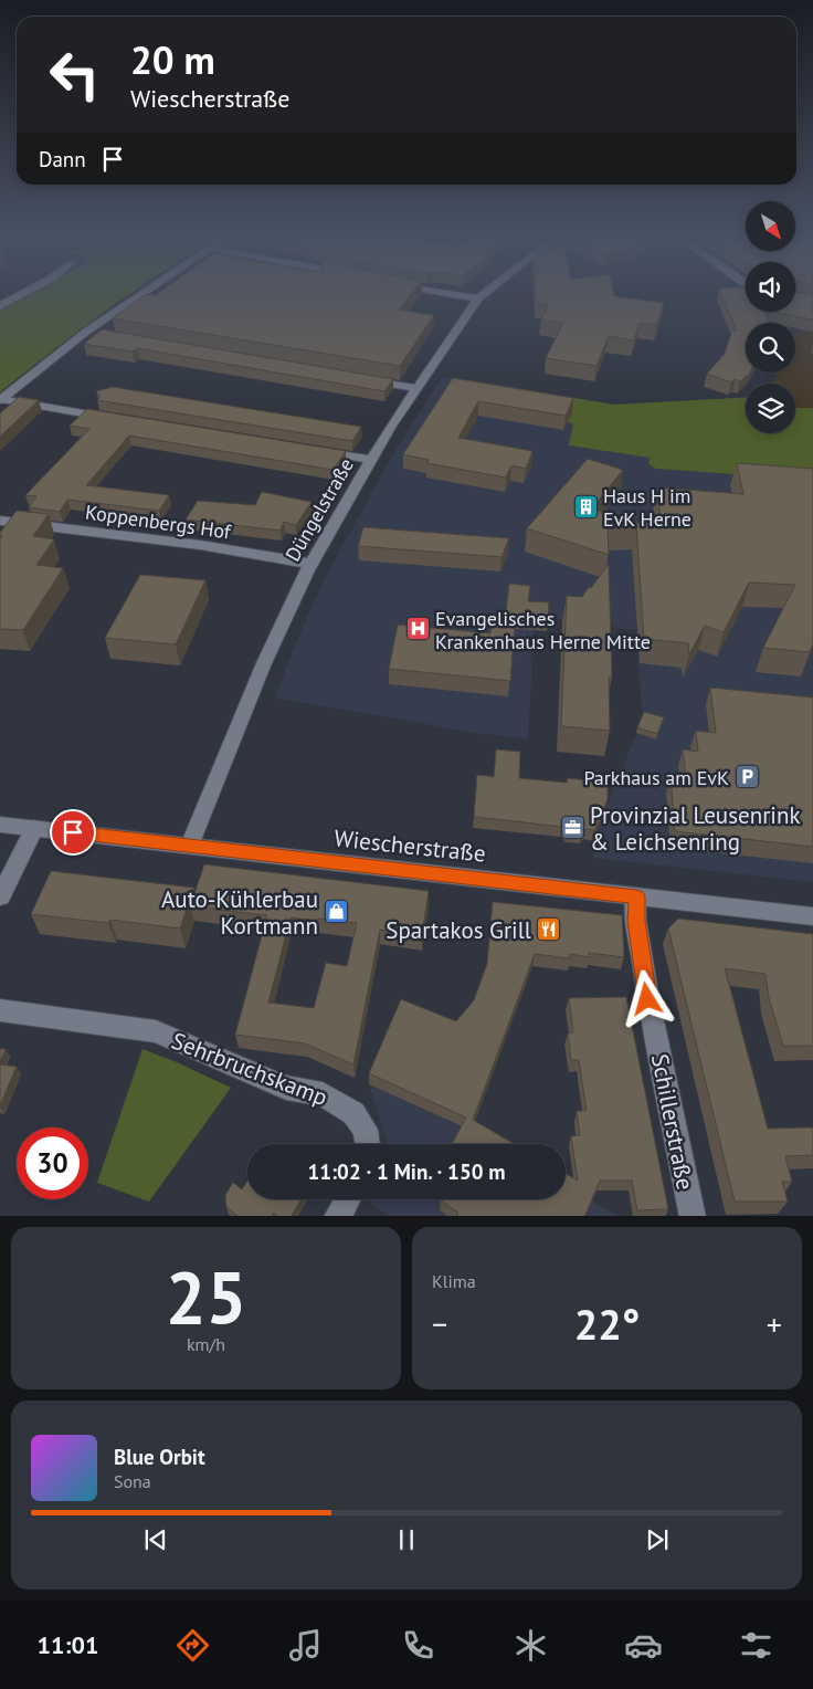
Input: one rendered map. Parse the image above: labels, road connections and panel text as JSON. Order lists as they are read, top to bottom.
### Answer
{
  "streets": {
    "street": [
      "Düngelstraße",
      "Koppenbergs Hof",
      "Wiescherstraße",
      "Sehrbruchskamp",
      "Schillerstraße"
    ]
  },
  "crossings": [
    ["Düngelstraße", "Koppenbergs Hof"],
    ["Düngelstraße", "Wiescherstraße"],
    ["Wiescherstraße", "Schillerstraße"]
  ],
  "places": {
    "building": ["Haus H im EvK Herne"],
    "hospital": ["Evangelisches Krankenhaus Herne Mitte"],
    "parking": ["Parkhaus am EvK"],
    "office": ["Provinzial Leusenrink & Leichsenring"],
    "shop": ["Auto-Kühlerbau Kortmann"],
    "restaurant": ["Spartakos Grill"]
  },
  "north": "bottom right",
  "page": {
    "turn": ["20 m", "Wiescherstraße"],
    "then": "Dann",
    "limit": "30",
    "trip": "11:02 · 1 Min. · 150 m",
    "tile": [
      ["25", "km/h"],
      "Klima"
    ],
    "heat": ["−", "22°", "+"],
    "song": ["Blue Orbit", "Sona"],
    "tabs": "11:01"
  }
}
